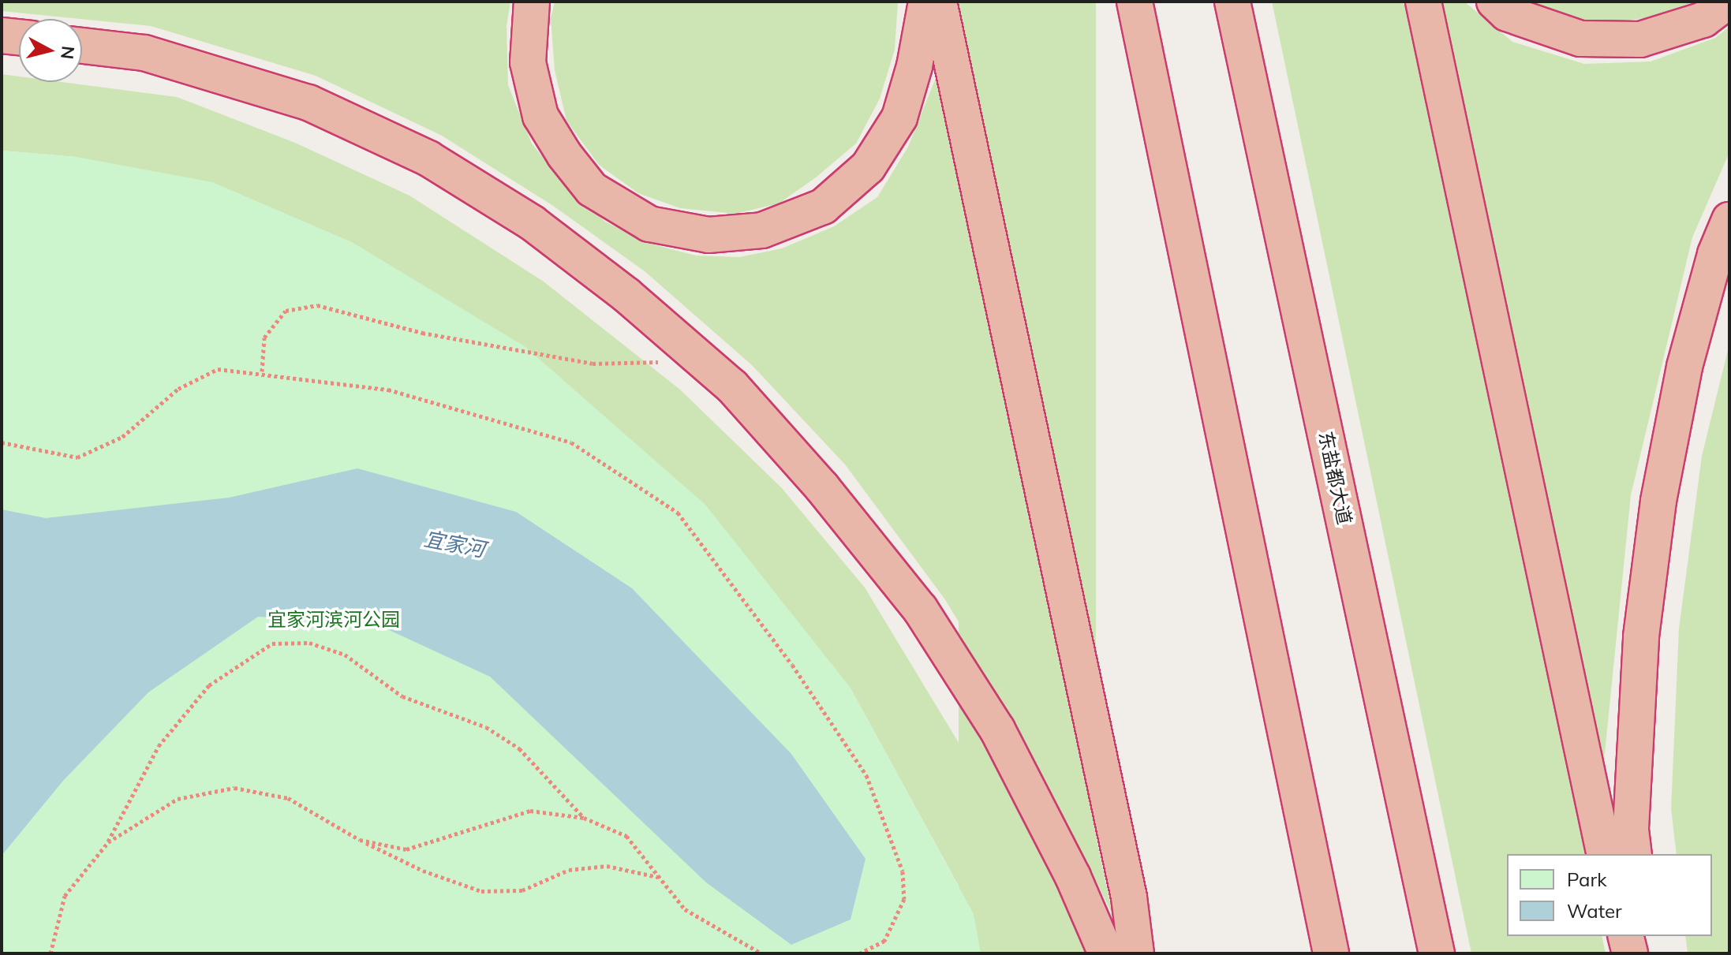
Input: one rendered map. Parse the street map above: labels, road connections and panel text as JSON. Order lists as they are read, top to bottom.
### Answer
{
  "streets": {
    "highway": ["东盐都大道"]
  },
  "water": ["宜家河"],
  "parks": ["宜家河滨河公园"],
  "legend": ["Park", "Water"],
  "north": "right"
}
